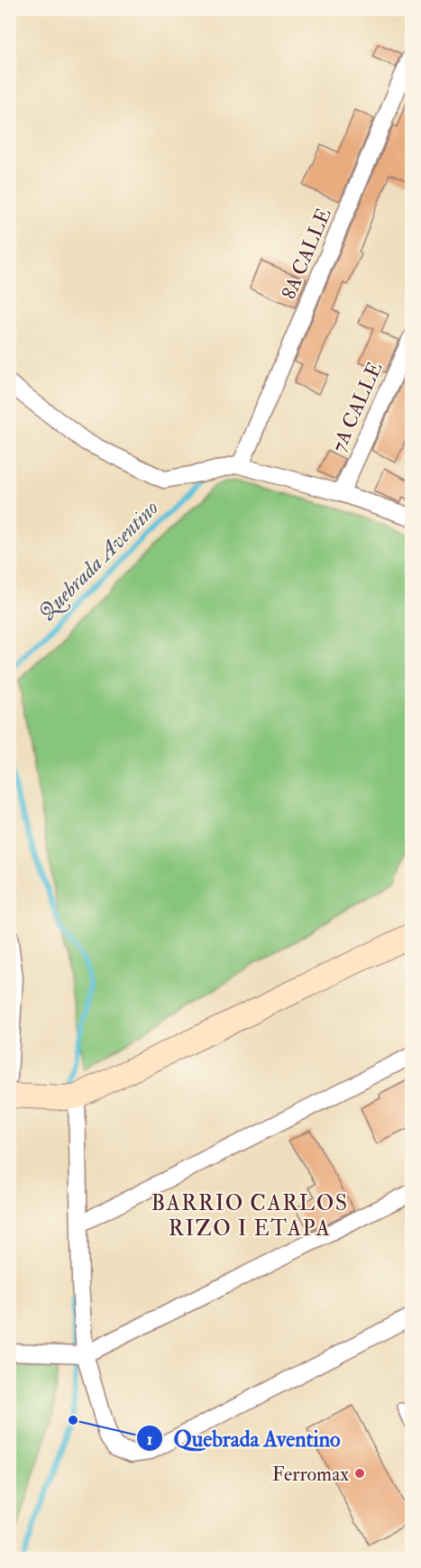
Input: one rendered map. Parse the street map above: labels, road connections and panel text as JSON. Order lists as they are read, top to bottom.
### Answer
{
  "streets": {
    "street": ["8A CALLE", "7A CALLE"]
  },
  "districts": ["BARRIO CARLOS RIZO I ETAPA"],
  "water": ["Quebrada Aventino"],
  "places": ["Quebrada Aventino", "Ferromax"]
}
